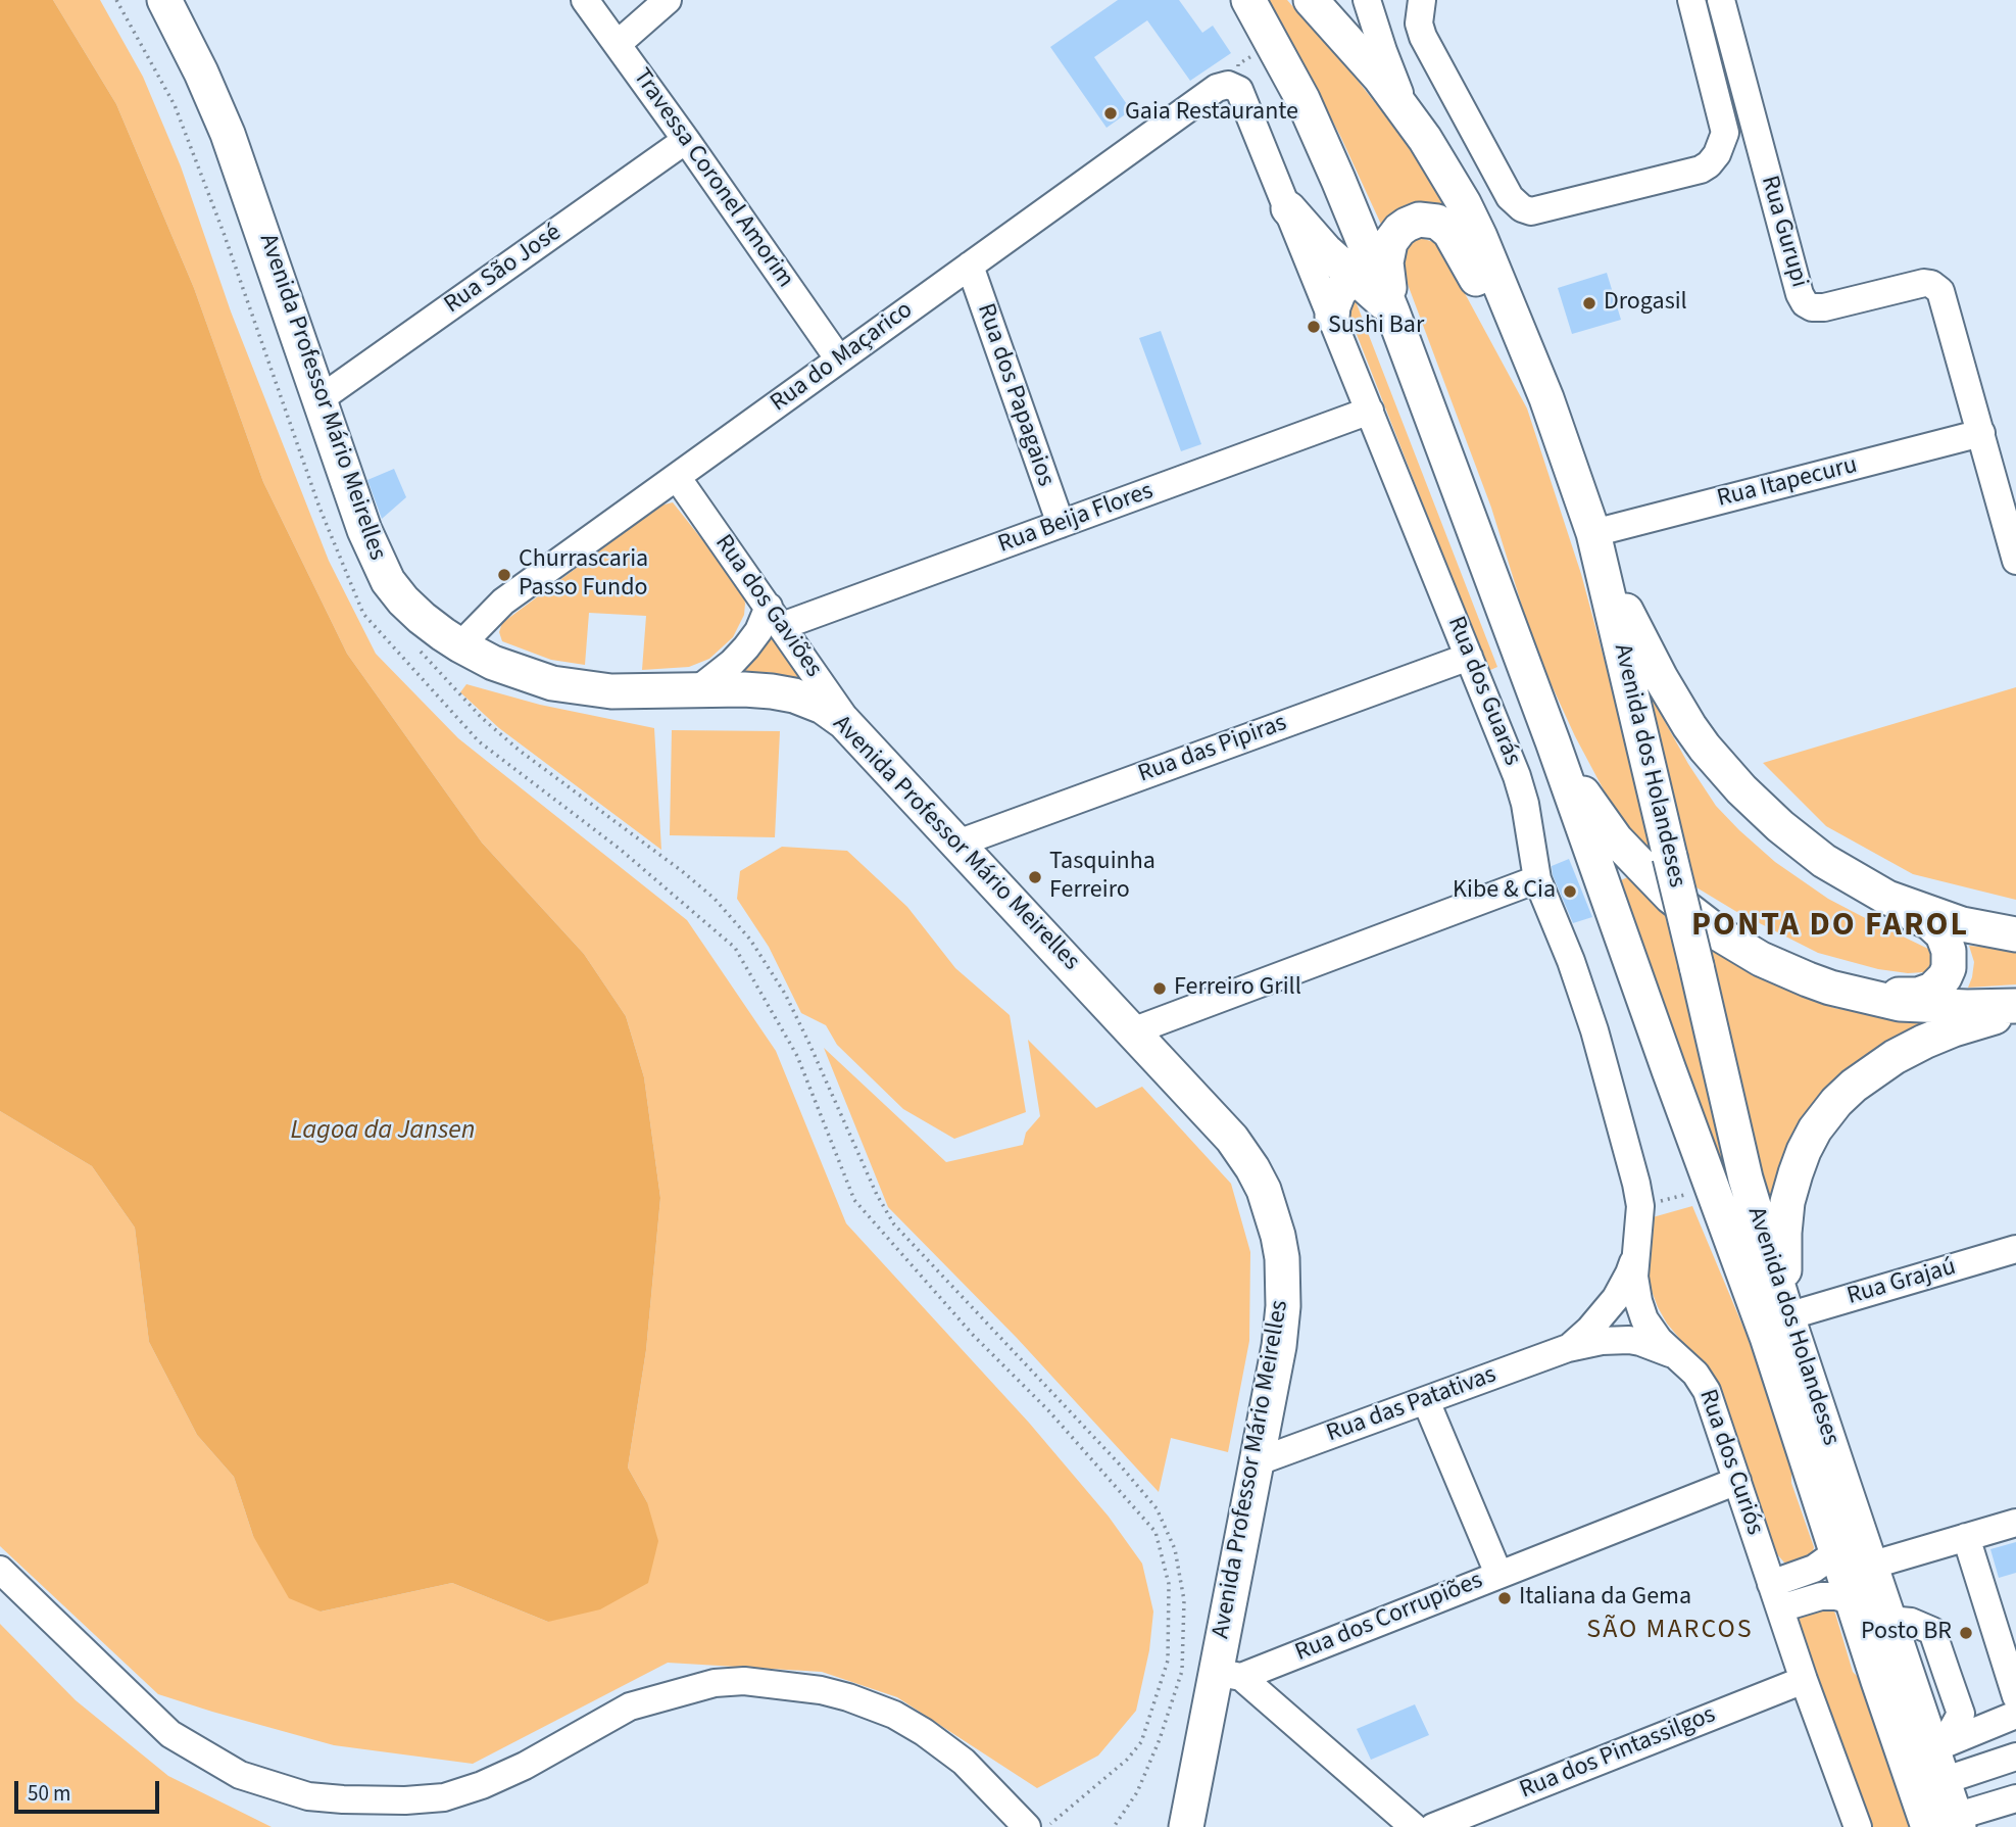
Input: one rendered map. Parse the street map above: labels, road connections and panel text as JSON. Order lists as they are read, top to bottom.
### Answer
{
  "streets": {
    "main road": ["Avenida Professor Mário Meirelles", "Avenida dos Holandeses"],
    "street": [
      "Travessa Coronel Amorim",
      "Rua Gurupi",
      "Rua São José",
      "Rua do Maçarico",
      "Rua dos Papagaios",
      "Rua Itapecuru",
      "Rua Beija Flores",
      "Rua dos Gaviões",
      "Rua dos Guarás",
      "Rua das Pipiras",
      "Rua Grajaú",
      "Rua das Patativas",
      "Rua dos Curiós",
      "Rua dos Corrupiões",
      "Rua dos Pintassilgos"
    ]
  },
  "crossings": [
    ["Travessa Coronel Amorim", "Rua São José"],
    ["Travessa Coronel Amorim", "Rua do Maçarico"],
    ["Rua Gurupi", "Rua Itapecuru"],
    ["Rua São José", "Avenida Professor Mário Meirelles"],
    ["Rua do Maçarico", "Rua dos Papagaios"],
    ["Rua do Maçarico", "Avenida Professor Mário Meirelles"],
    ["Rua do Maçarico", "Rua dos Gaviões"],
    ["Rua do Maçarico", "Rua dos Guarás"],
    ["Rua dos Papagaios", "Rua Beija Flores"],
    ["Avenida Professor Mário Meirelles", "Rua dos Gaviões"],
    ["Avenida Professor Mário Meirelles", "Rua das Pipiras"],
    ["Avenida Professor Mário Meirelles", "Rua das Patativas"],
    ["Avenida Professor Mário Meirelles", "Rua dos Corrupiões"],
    ["Rua Itapecuru", "Avenida dos Holandeses"],
    ["Rua Beija Flores", "Rua dos Gaviões"],
    ["Rua Beija Flores", "Rua dos Guarás"],
    ["Rua dos Guarás", "Rua das Pipiras"],
    ["Rua dos Guarás", "Rua das Patativas"],
    ["Rua dos Guarás", "Rua dos Curiós"],
    ["Avenida dos Holandeses", "Rua Grajaú"],
    ["Rua das Patativas", "Rua dos Curiós"],
    ["Rua dos Curiós", "Rua dos Corrupiões"],
    ["Rua dos Curiós", "Rua dos Pintassilgos"]
  ],
  "districts": ["PONTA DO FAROL", "SÃO MARCOS"],
  "water": ["Lagoa da Jansen"],
  "places": [
    "Gaia Restaurante",
    "Drogasil",
    "Sushi Bar",
    "Churrascaria Passo Fundo",
    "Tasquinha Ferreiro",
    "Kibe & Cia",
    "Ferreiro Grill",
    "Italiana da Gema",
    "Posto BR"
  ],
  "scale_bar": "50 m"
}
